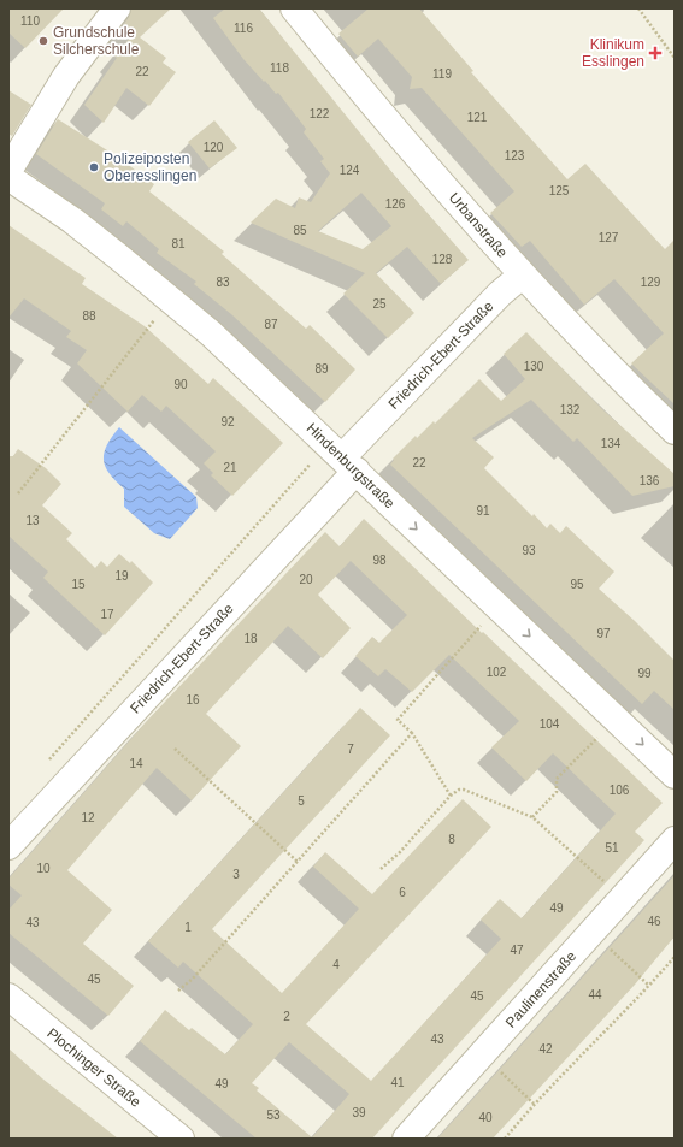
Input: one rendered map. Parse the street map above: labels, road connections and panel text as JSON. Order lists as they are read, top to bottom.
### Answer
{
  "streets": {
    "street": [
      "Urbanstraße",
      "Friedrich-Ebert-Straße",
      "Hindenburgstraße",
      "Paulinenstraße",
      "Plochinger Straße"
    ]
  },
  "crossings": [
    ["Urbanstraße", "Friedrich-Ebert-Straße"],
    ["Friedrich-Ebert-Straße", "Hindenburgstraße"]
  ],
  "one_way": ["Hindenburgstraße"],
  "places": {
    "other": ["Grundschule Silcherschule", "Polizeiposten Oberesslingen"],
    "health": ["Klinikum Esslingen"]
  },
  "house_numbers": [
    "110",
    "116",
    "118",
    "22",
    "119",
    "122",
    "121",
    "120",
    "123",
    "124",
    "125",
    "126",
    "85",
    "127",
    "81",
    "128",
    "83",
    "129",
    "25",
    "88",
    "87",
    "130",
    "89",
    "90",
    "132",
    "92",
    "134",
    "22",
    "21",
    "136",
    "91",
    "13",
    "93",
    "98",
    "19",
    "20",
    "15",
    "95",
    "17",
    "97",
    "18",
    "102",
    "99",
    "16",
    "104",
    "7",
    "14",
    "106",
    "5",
    "12",
    "8",
    "51",
    "10",
    "3",
    "6",
    "49",
    "46",
    "43",
    "1",
    "47",
    "4",
    "45",
    "44",
    "45",
    "2",
    "43",
    "42",
    "41",
    "49",
    "39",
    "53",
    "40"
  ]
}
